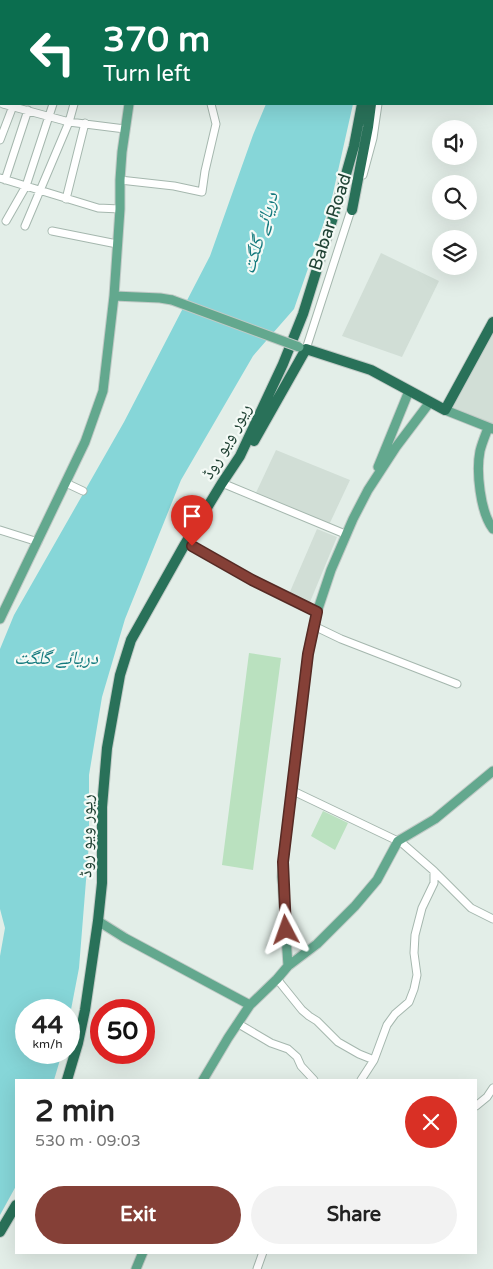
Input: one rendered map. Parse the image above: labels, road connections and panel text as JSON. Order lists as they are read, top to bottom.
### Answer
{
  "streets": {
    "highway": ["ریور ویو روڈ"],
    "street": ["Babar Road"]
  },
  "water": ["دریائے گلگت"],
  "page": {
    "turn": ["370 m", "Turn left"],
    "speed": "44 km/h",
    "limit": "50",
    "heading": ["2 min", "530 m · 09:03"],
    "buttons": ["Exit", "Share"]
  }
}
